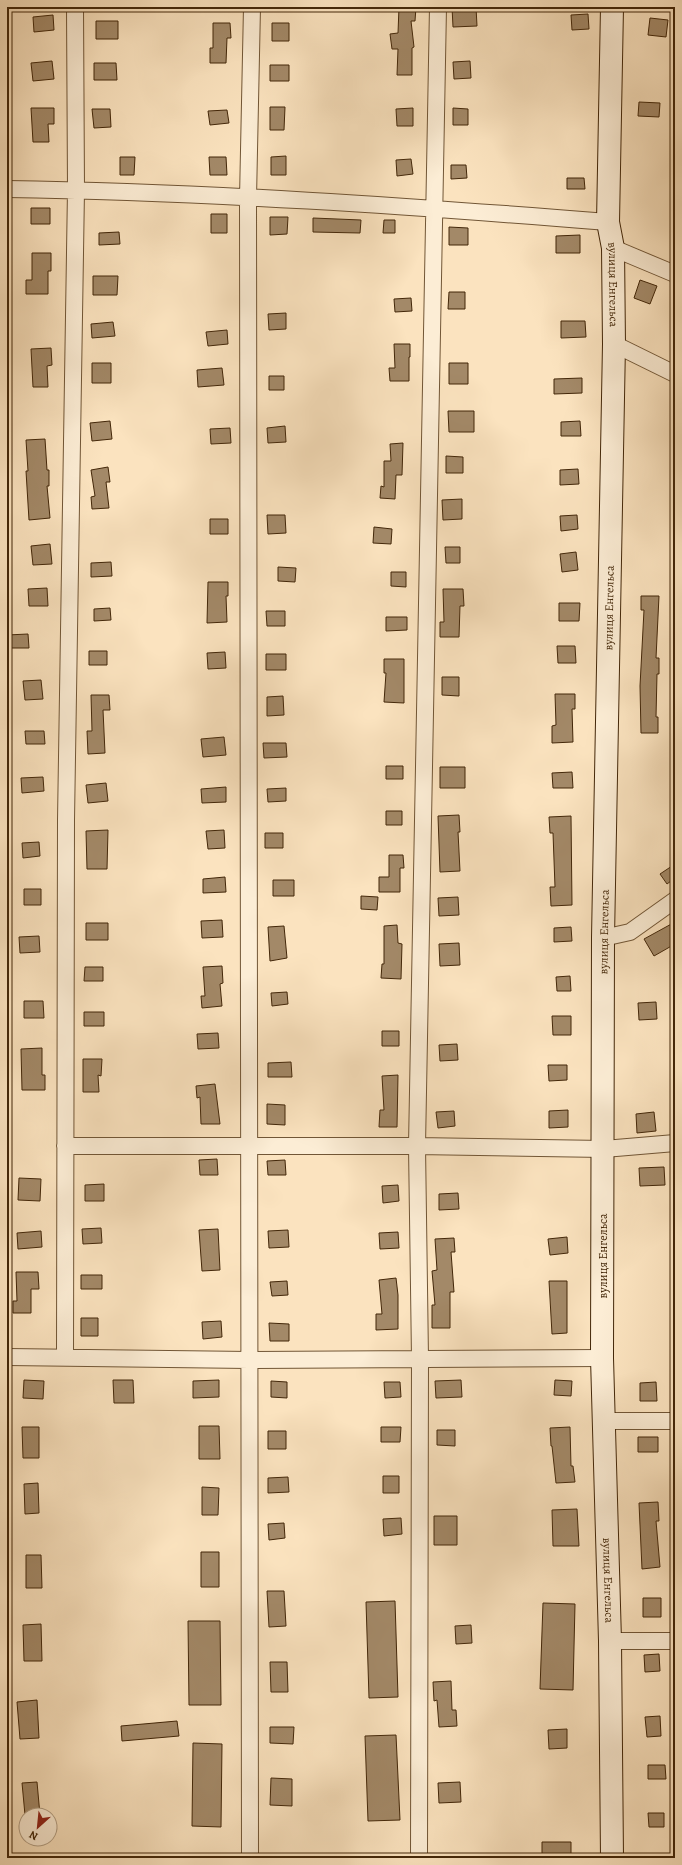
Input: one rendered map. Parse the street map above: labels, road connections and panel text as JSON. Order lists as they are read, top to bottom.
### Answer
{
  "streets": {
    "street": ["вулиця Енгельса"]
  },
  "north": "bottom left"
}
